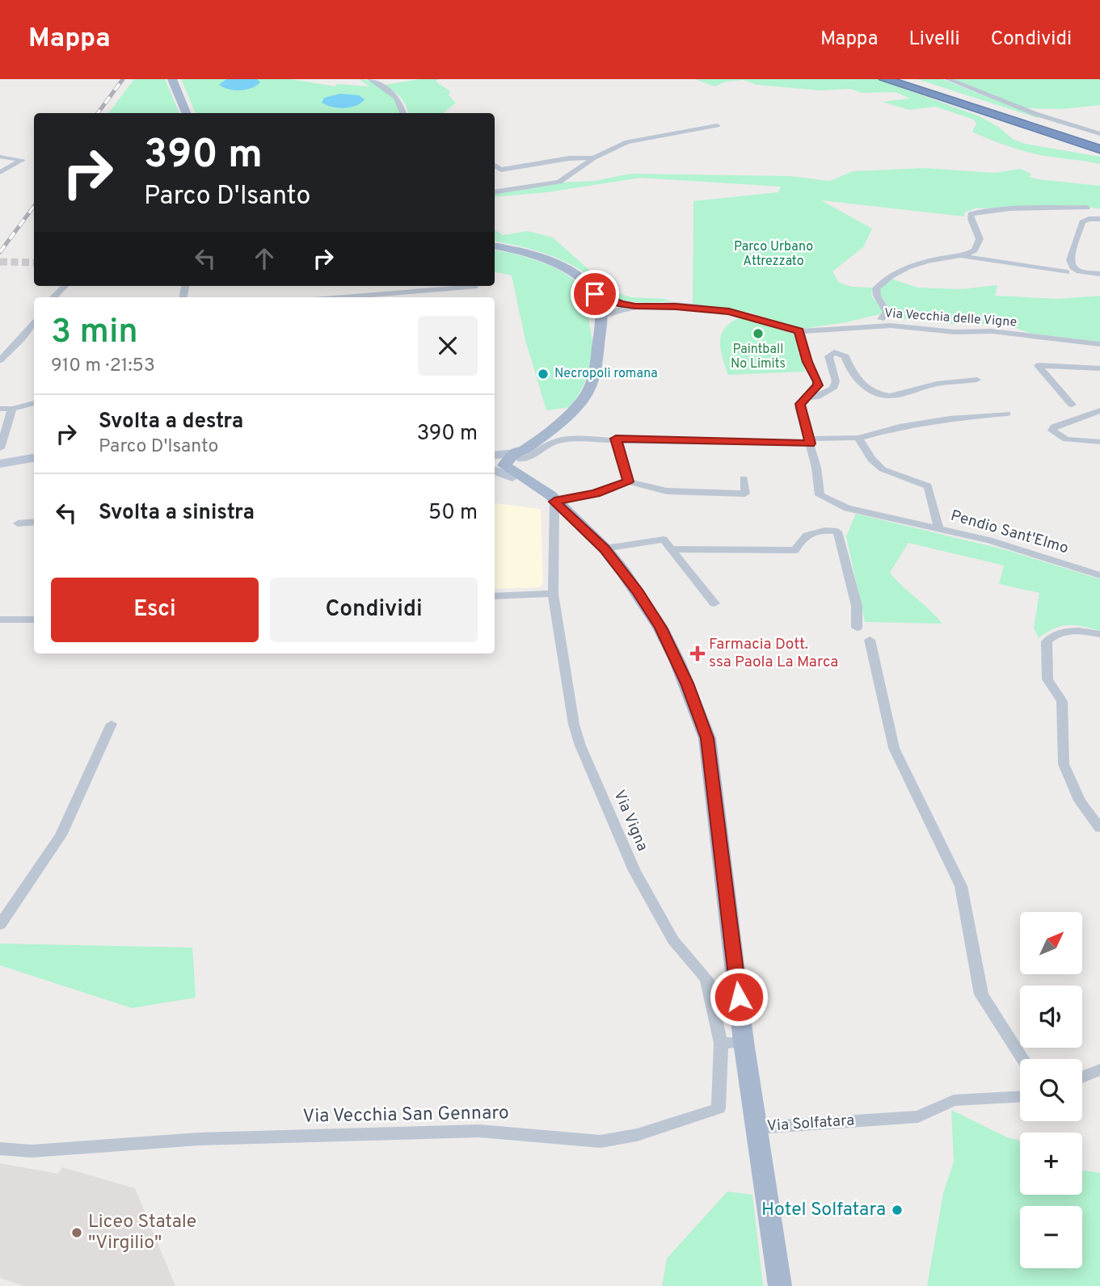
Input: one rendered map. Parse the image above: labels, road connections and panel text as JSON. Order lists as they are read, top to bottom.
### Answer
{
  "streets": {
    "main road": ["Via Solfatara"],
    "street": [
      "Via Vecchia delle Vigne",
      "Pendio Sant'Elmo",
      "Via Vigna",
      "Via Vecchia San Gennaro"
    ]
  },
  "crossings": [
    ["Via Vigna", "Via Vecchia San Gennaro"],
    ["Via Vigna", "Via Solfatara"]
  ],
  "parks": ["Parco Urbano Attrezzato"],
  "places": {
    "other": [
      "Paintball No Limits",
      "Necropoli romana",
      "Hotel Solfatara",
      "Liceo Statale \"Virgilio\""
    ],
    "health": ["Farmacia Dott. ssa Paola La Marca"]
  },
  "north": "top right",
  "page": {
    "header": "Mappa",
    "nav": ["Mappa", "Livelli", "Condividi"],
    "turn": ["390 m", "Parco D'Isanto"],
    "heading": ["3 min", "910 m · 21:53"],
    "list": [
      {
        "name": "Svolta a destra",
        "note": "Parco D'Isanto",
        "value": "390 m"
      },
      {
        "name": "Svolta a sinistra",
        "value": "50 m"
      }
    ],
    "buttons": ["Esci", "Condividi"],
    "map_buttons": ["+", "−"]
  }
}
